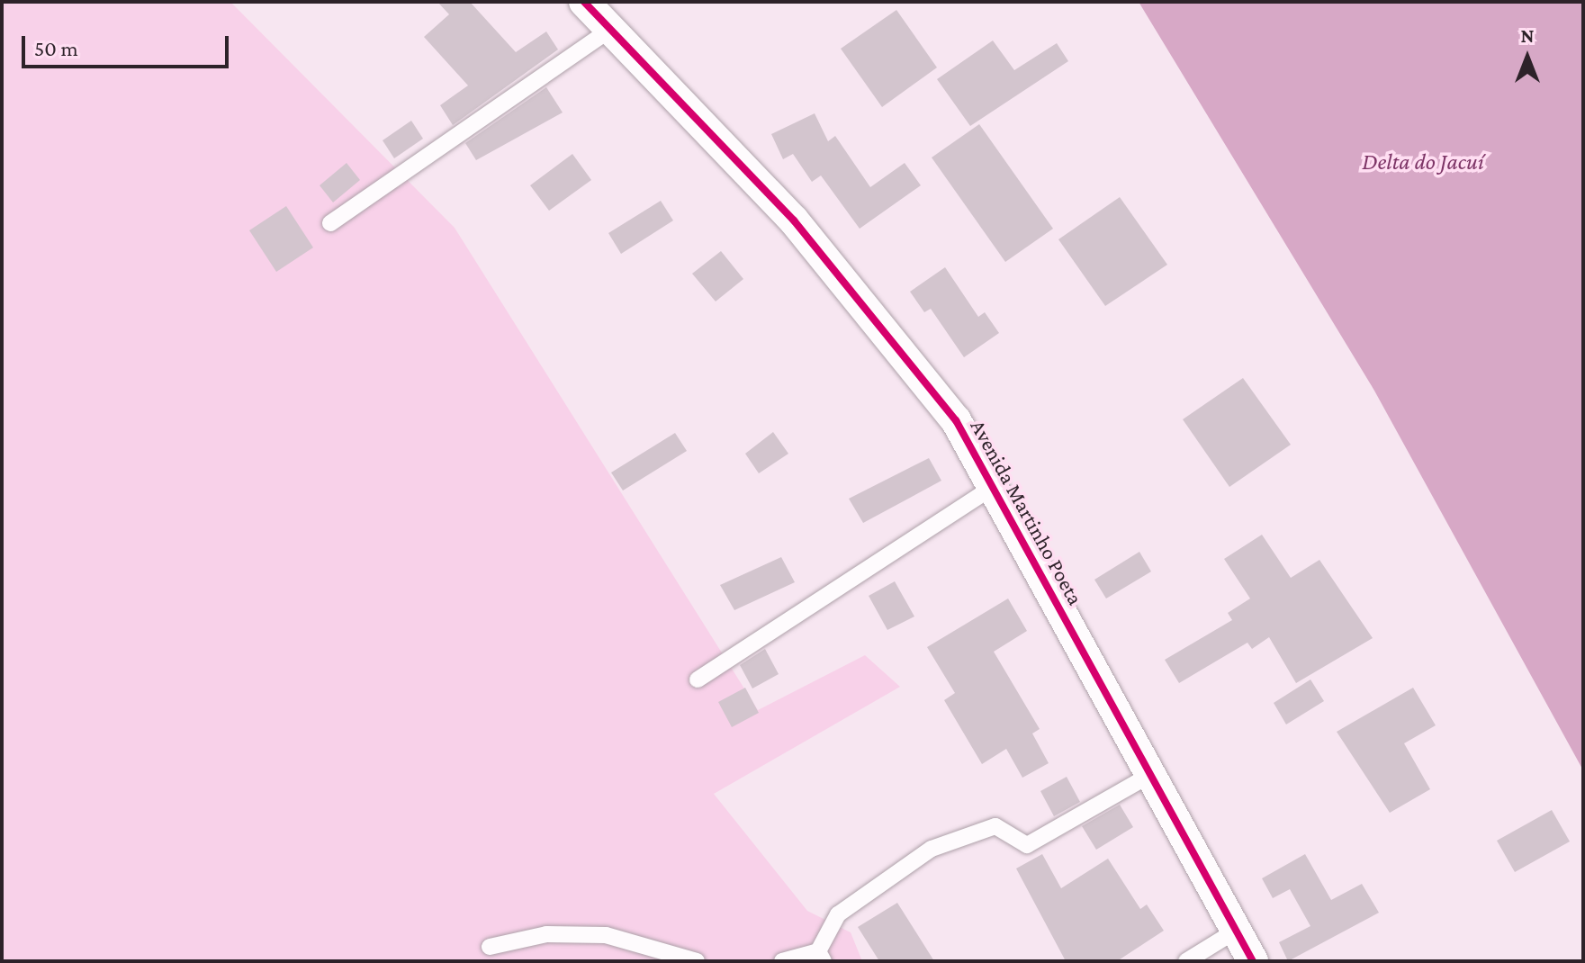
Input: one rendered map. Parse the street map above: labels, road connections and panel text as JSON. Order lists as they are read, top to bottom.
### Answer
{
  "streets": {
    "street": ["Avenida Martinho Poeta"]
  },
  "water": ["Delta do Jacuí"],
  "scale_bar": "50 m",
  "north": "top"
}
